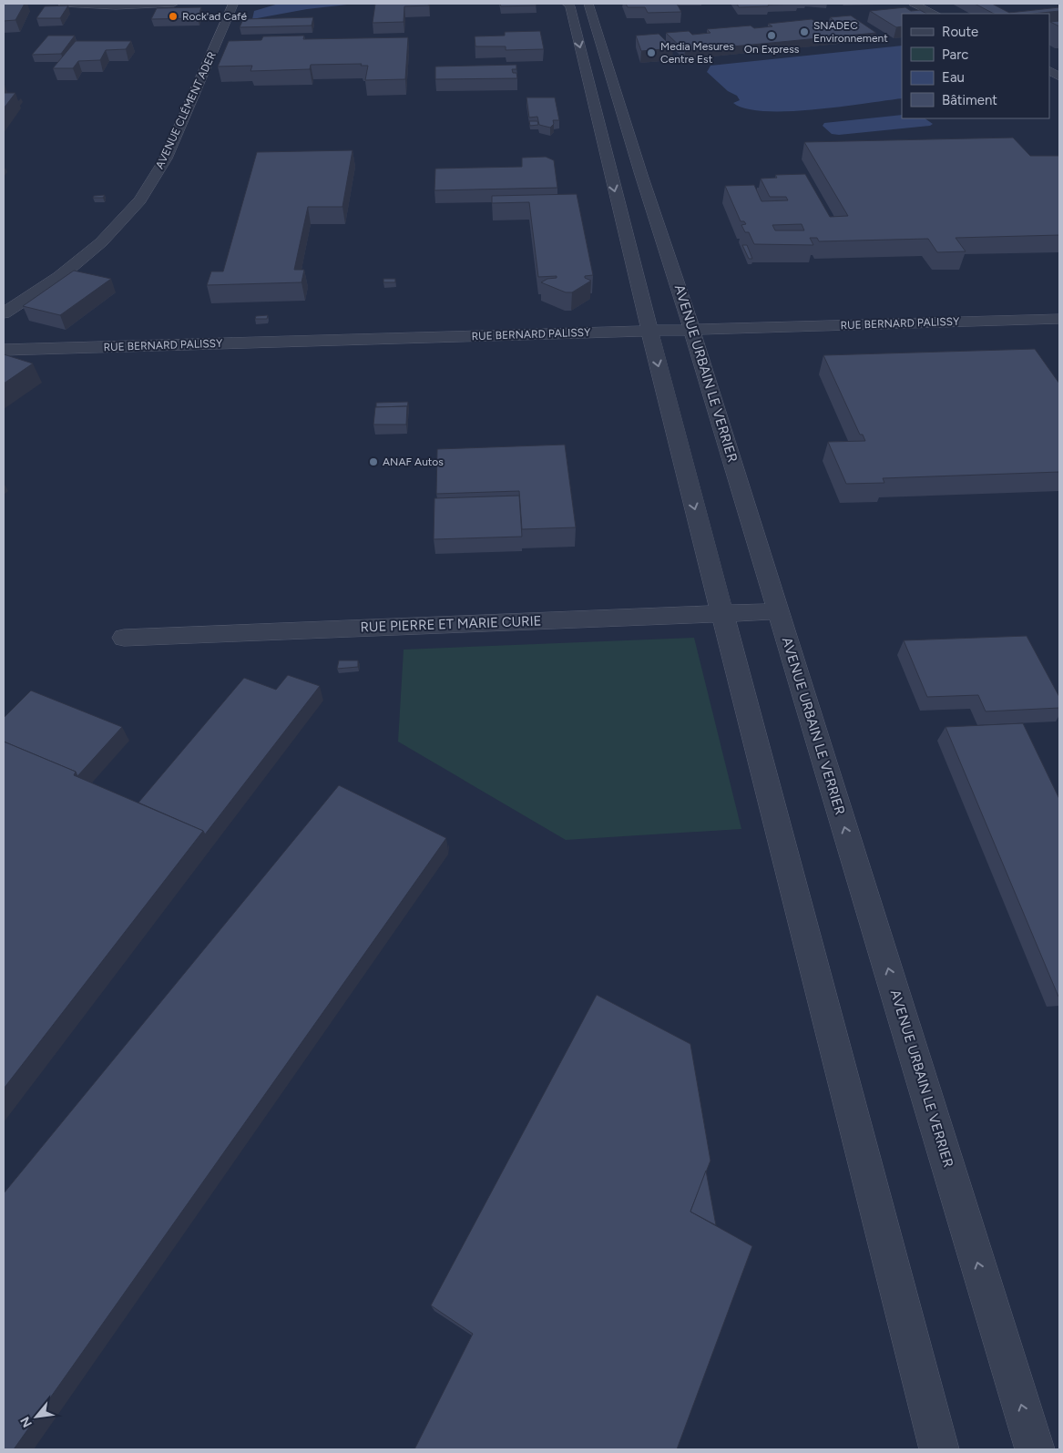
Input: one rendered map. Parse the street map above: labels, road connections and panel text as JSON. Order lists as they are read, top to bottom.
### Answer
{
  "streets": {
    "street": [
      "AVENUE CLÉMENT ADER",
      "RUE BERNARD PALISSY",
      "AVENUE URBAIN LE VERRIER",
      "RUE PIERRE ET MARIE CURIE"
    ]
  },
  "crossings": [
    ["RUE BERNARD PALISSY", "AVENUE URBAIN LE VERRIER"],
    ["AVENUE URBAIN LE VERRIER", "RUE PIERRE ET MARIE CURIE"]
  ],
  "places": [
    "Rock'ad Café",
    "SNADEC Environnement",
    "On Express",
    "Media Mesures Centre Est",
    "ANAF Autos"
  ],
  "legend": [
    "Route",
    "Parc",
    "Eau",
    "Bâtiment"
  ],
  "north": "bottom left"
}
